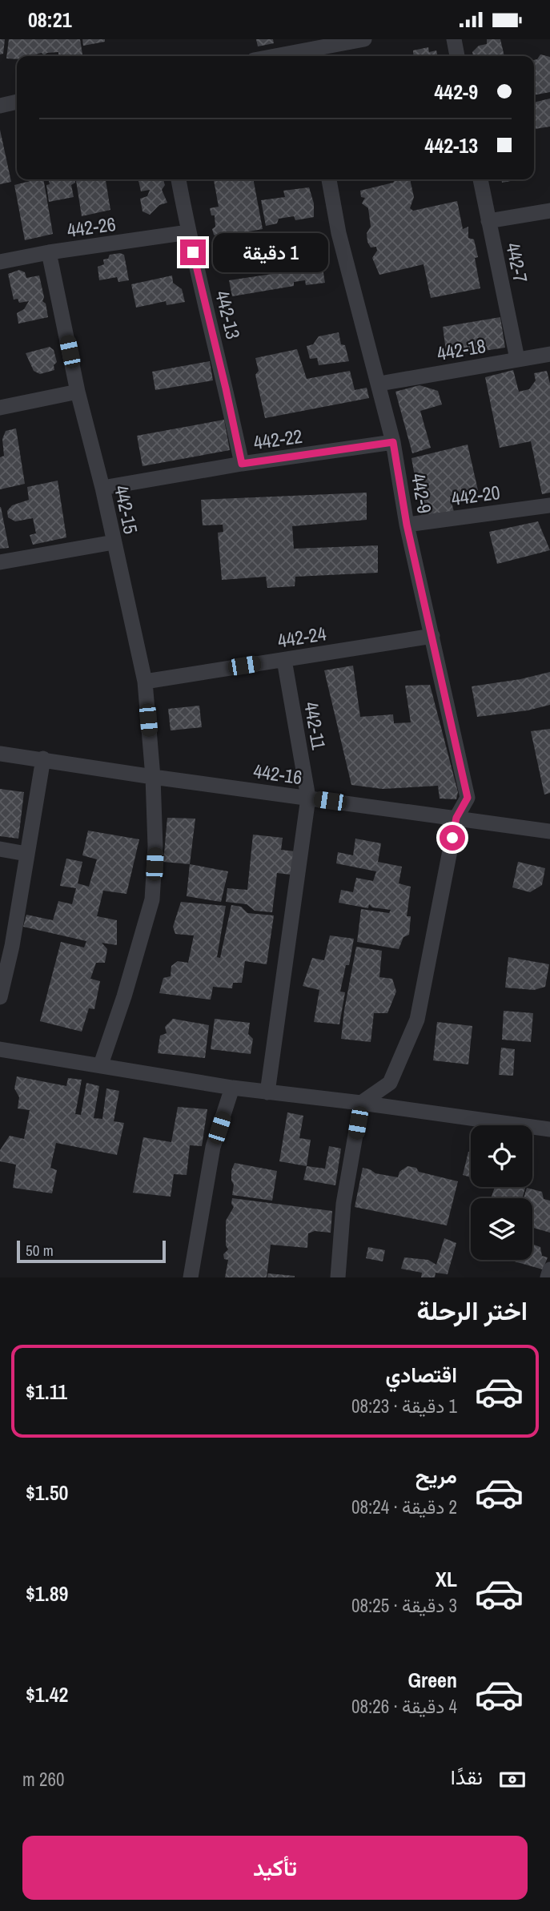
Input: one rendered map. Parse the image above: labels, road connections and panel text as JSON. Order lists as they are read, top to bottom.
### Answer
{
  "streets": {
    "street": [
      "442-26",
      "442-7",
      "442-13",
      "442-18",
      "442-22",
      "442-9",
      "442-20",
      "442-15",
      "442-24",
      "442-11",
      "442-16"
    ]
  },
  "crossings": [
    ["442-26", "442-13"],
    ["442-26", "442-15"],
    ["442-7", "442-18"],
    ["442-13", "442-22"],
    ["442-18", "442-9"],
    ["442-22", "442-9"],
    ["442-22", "442-15"],
    ["442-9", "442-20"],
    ["442-9", "442-24"],
    ["442-9", "442-16"],
    ["442-15", "442-24"],
    ["442-15", "442-16"],
    ["442-24", "442-11"],
    ["442-11", "442-16"]
  ],
  "scale_bar": "50 m",
  "page": {
    "status": "08:21",
    "banner": ["442-9", "442-13"],
    "bubble": "1 دقيقة",
    "scale": "50 m",
    "heading": "اختر الرحلة",
    "list": [
      {
        "name": "اقتصادي",
        "note": "1 دقيقة · 08:23",
        "value": "$1.11"
      },
      {
        "name": "مريح",
        "note": "2 دقيقة · 08:24",
        "value": "$1.50"
      },
      {
        "name": "XL",
        "note": "3 دقيقة · 08:25",
        "value": "$1.89"
      },
      {
        "name": "Green",
        "note": "4 دقيقة · 08:26",
        "value": "$1.42"
      }
    ],
    "pay": ["نقدًا", "260 m"],
    "buttons": "تأكيد"
  }
}
